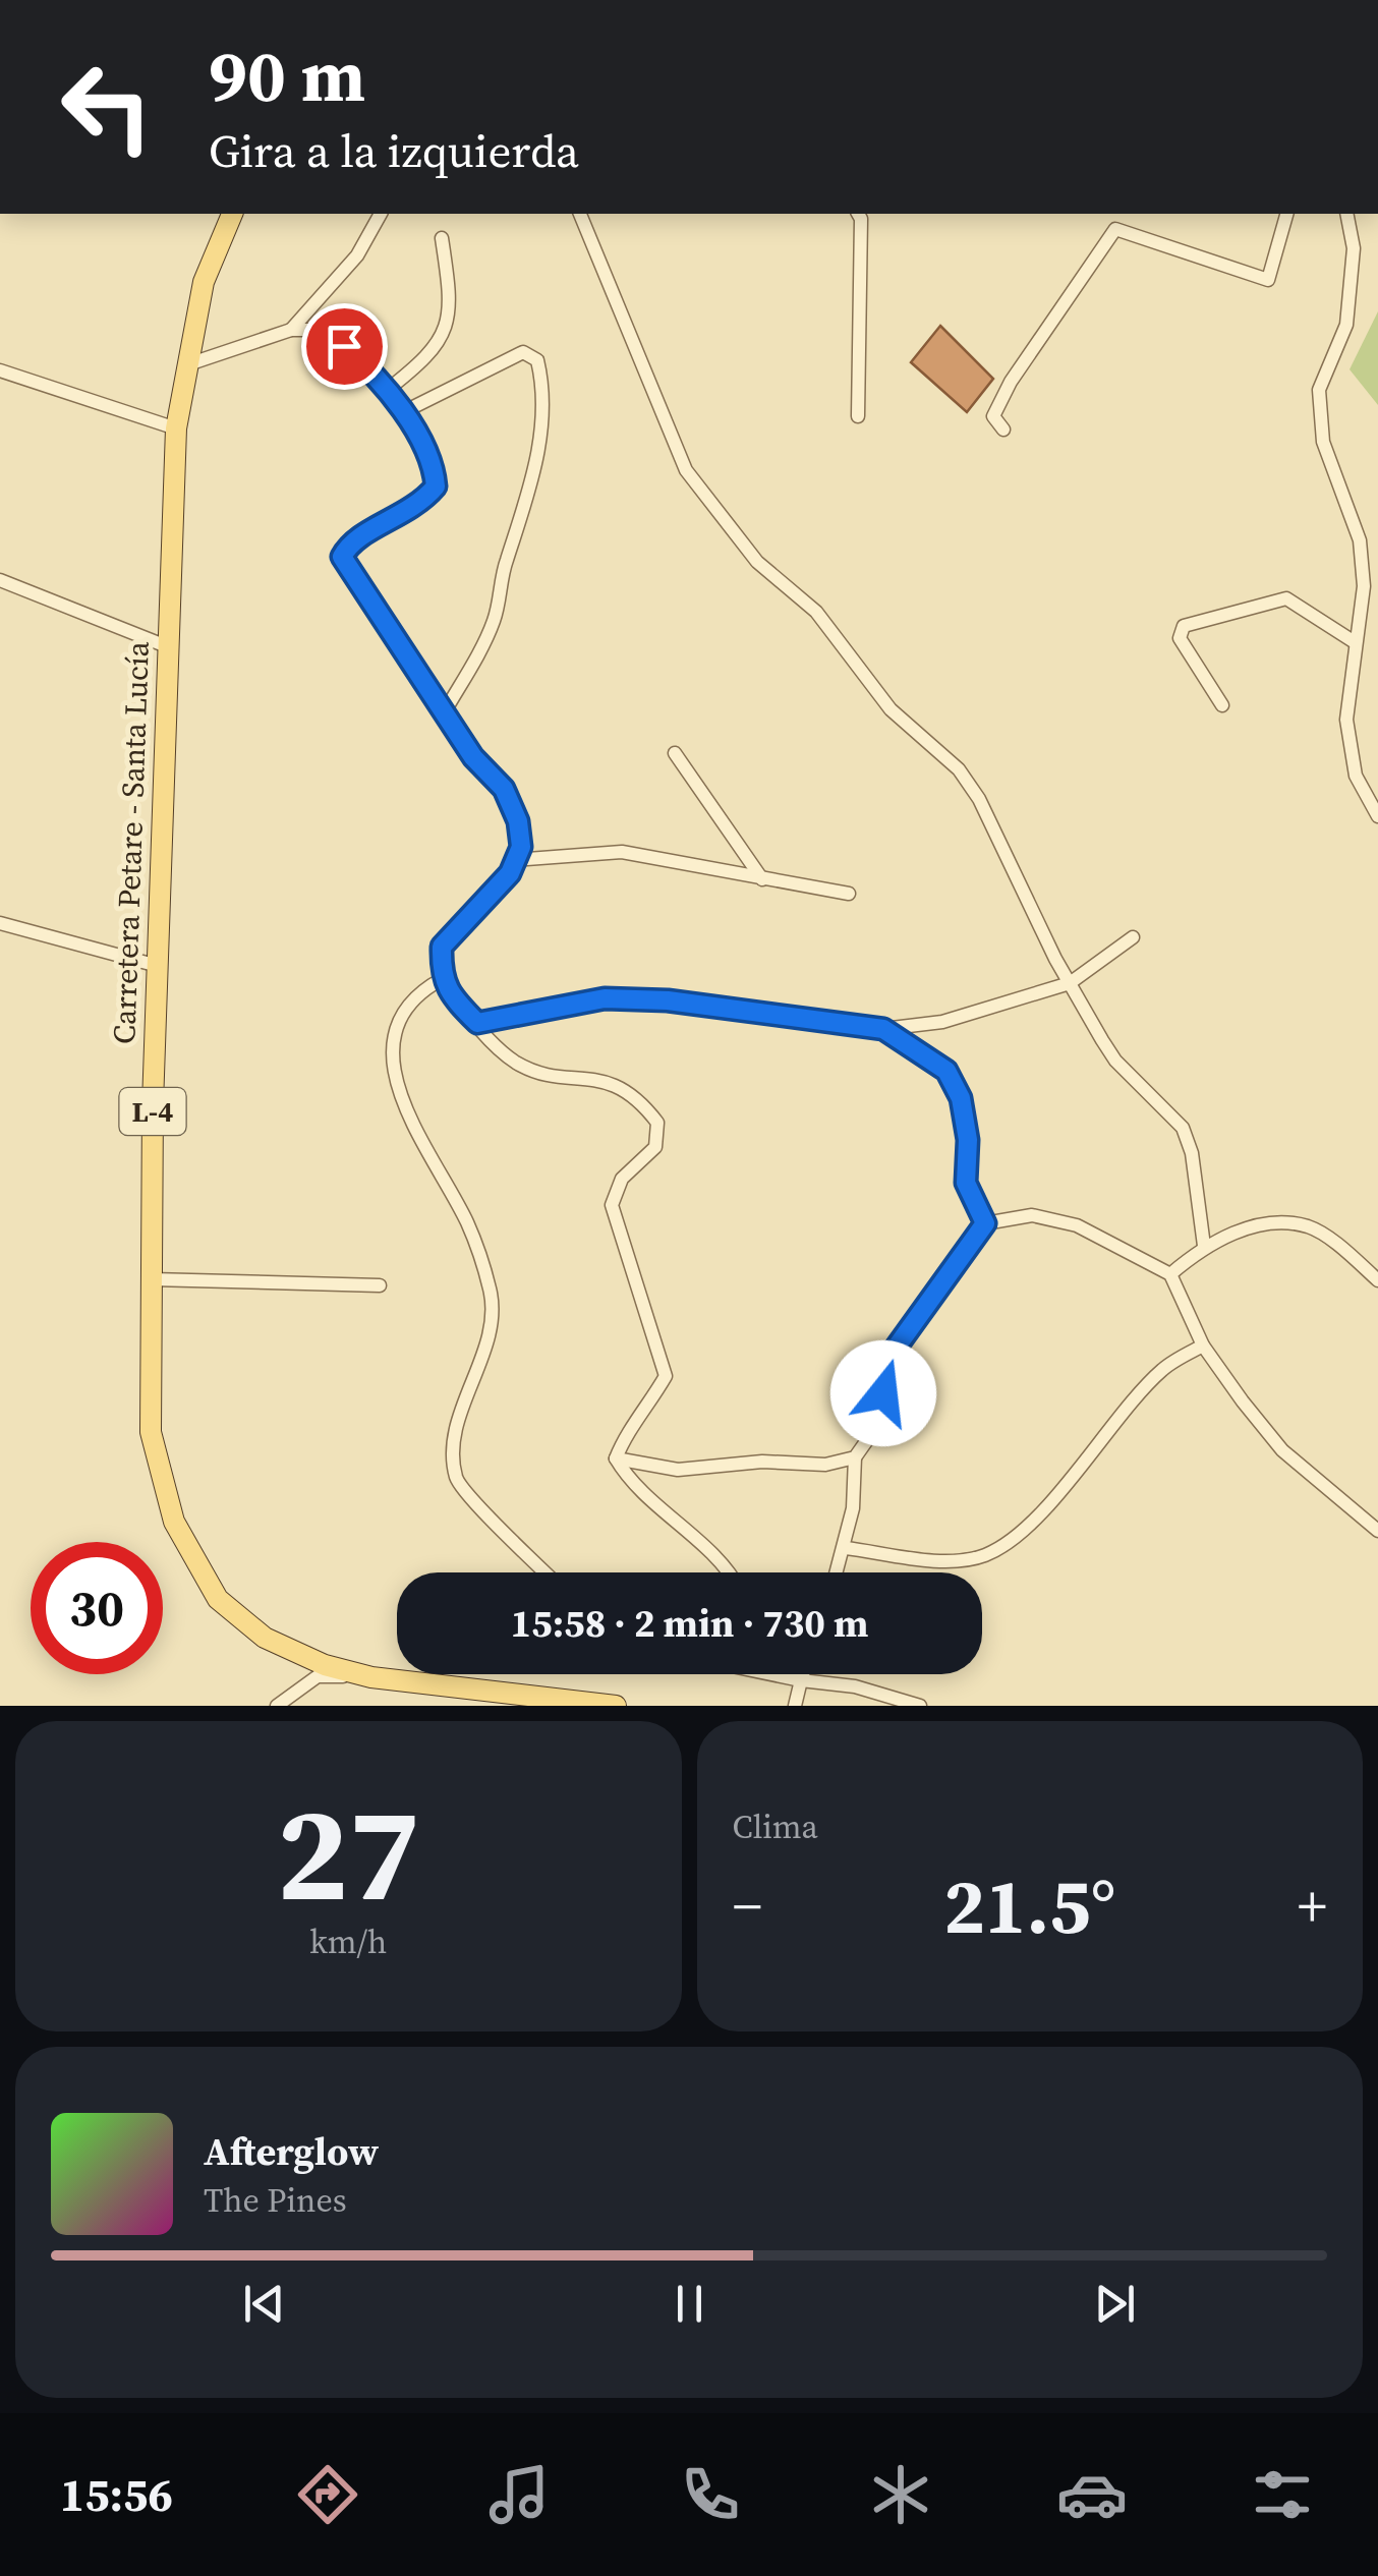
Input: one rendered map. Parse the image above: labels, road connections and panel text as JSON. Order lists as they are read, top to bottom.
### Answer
{
  "streets": {
    "main road": ["Carretera Petare - Santa Lucía", "L-4"]
  },
  "page": {
    "turn": ["90 m", "Gira a la izquierda"],
    "limit": "30",
    "trip": "15:58 · 2 min · 730 m",
    "tile": [
      ["27", "km/h"],
      "Clima"
    ],
    "heat": ["−", "21.5°", "+"],
    "song": ["Afterglow", "The Pines"],
    "tabs": "15:56"
  }
}
